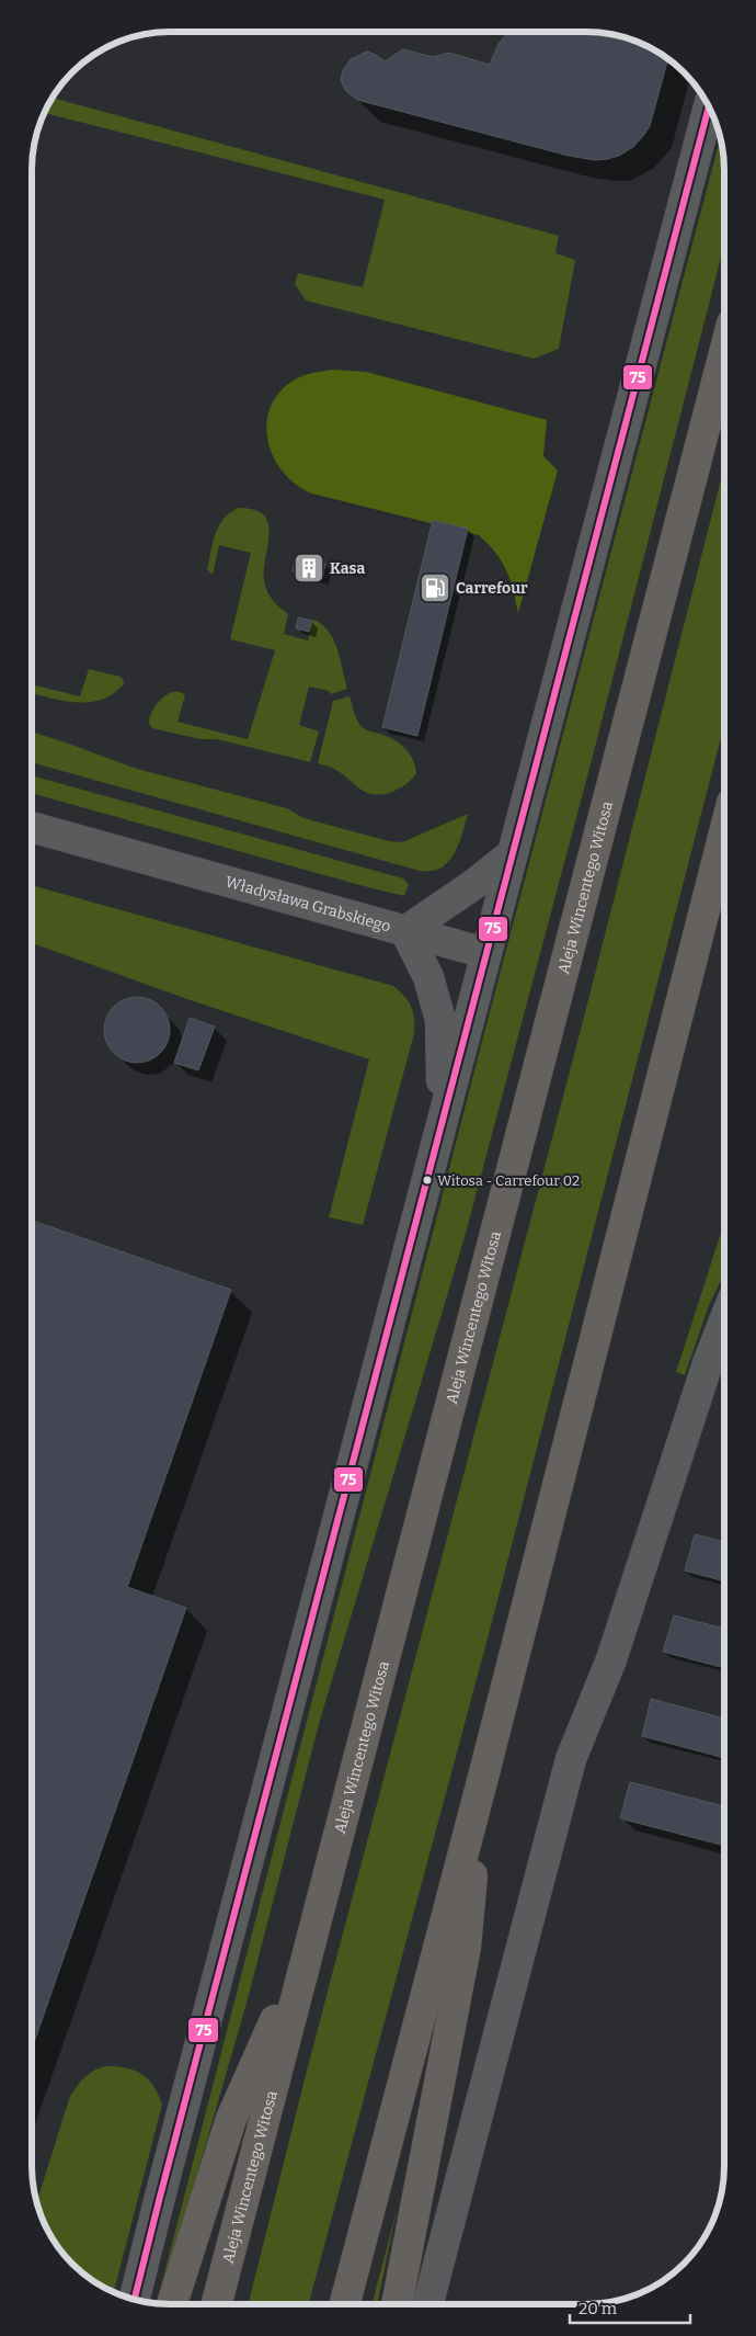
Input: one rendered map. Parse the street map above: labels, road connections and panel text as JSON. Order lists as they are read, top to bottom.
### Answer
{
  "streets": {
    "main road": ["Aleja Wincentego Witosa"],
    "street": ["Władysława Grabskiego"]
  },
  "places": {
    "building": ["Kasa"],
    "fuel station": ["Carrefour"],
    "other": ["Witosa - Carrefour 02"]
  },
  "lines": ["transit line 75"],
  "scale_bar": "20 m"
}
